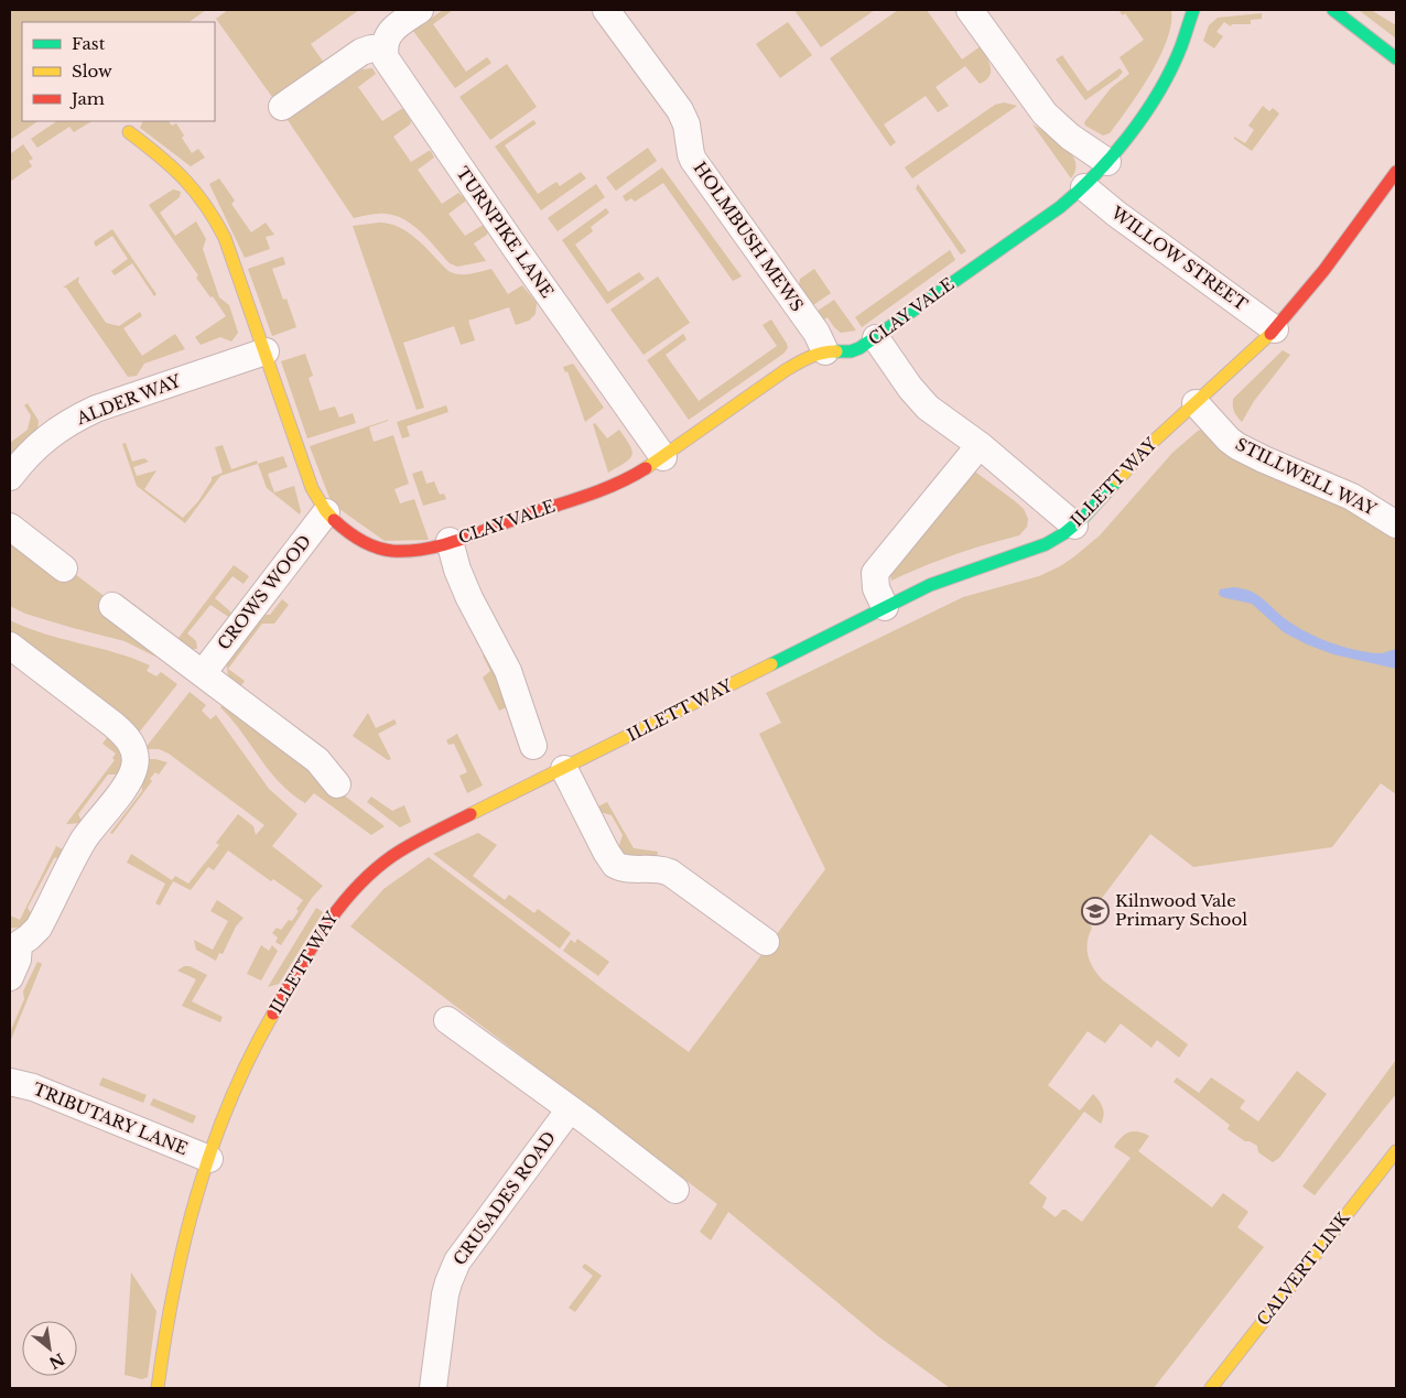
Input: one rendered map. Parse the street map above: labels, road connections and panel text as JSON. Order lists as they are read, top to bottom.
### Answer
{
  "streets": {
    "street": [
      "TURNPIKE LANE",
      "HOLMBUSH MEWS",
      "WILLOW STREET",
      "CLAY VALE",
      "ALDER WAY",
      "STILLWELL WAY",
      "ILLETT WAY",
      "CROWS WOOD",
      "TRIBUTARY LANE",
      "CRUSADES ROAD",
      "CALVERT LINK"
    ]
  },
  "crossings": [
    ["TURNPIKE LANE", "CLAY VALE"],
    ["HOLMBUSH MEWS", "CLAY VALE"],
    ["WILLOW STREET", "CLAY VALE"],
    ["WILLOW STREET", "ILLETT WAY"],
    ["CLAY VALE", "ALDER WAY"],
    ["CLAY VALE", "CROWS WOOD"],
    ["STILLWELL WAY", "ILLETT WAY"],
    ["ILLETT WAY", "TRIBUTARY LANE"]
  ],
  "places": {
    "school or university": ["Kilnwood Vale Primary School"]
  },
  "legend": ["Fast", "Slow", "Jam"],
  "north": "bottom right"
}
